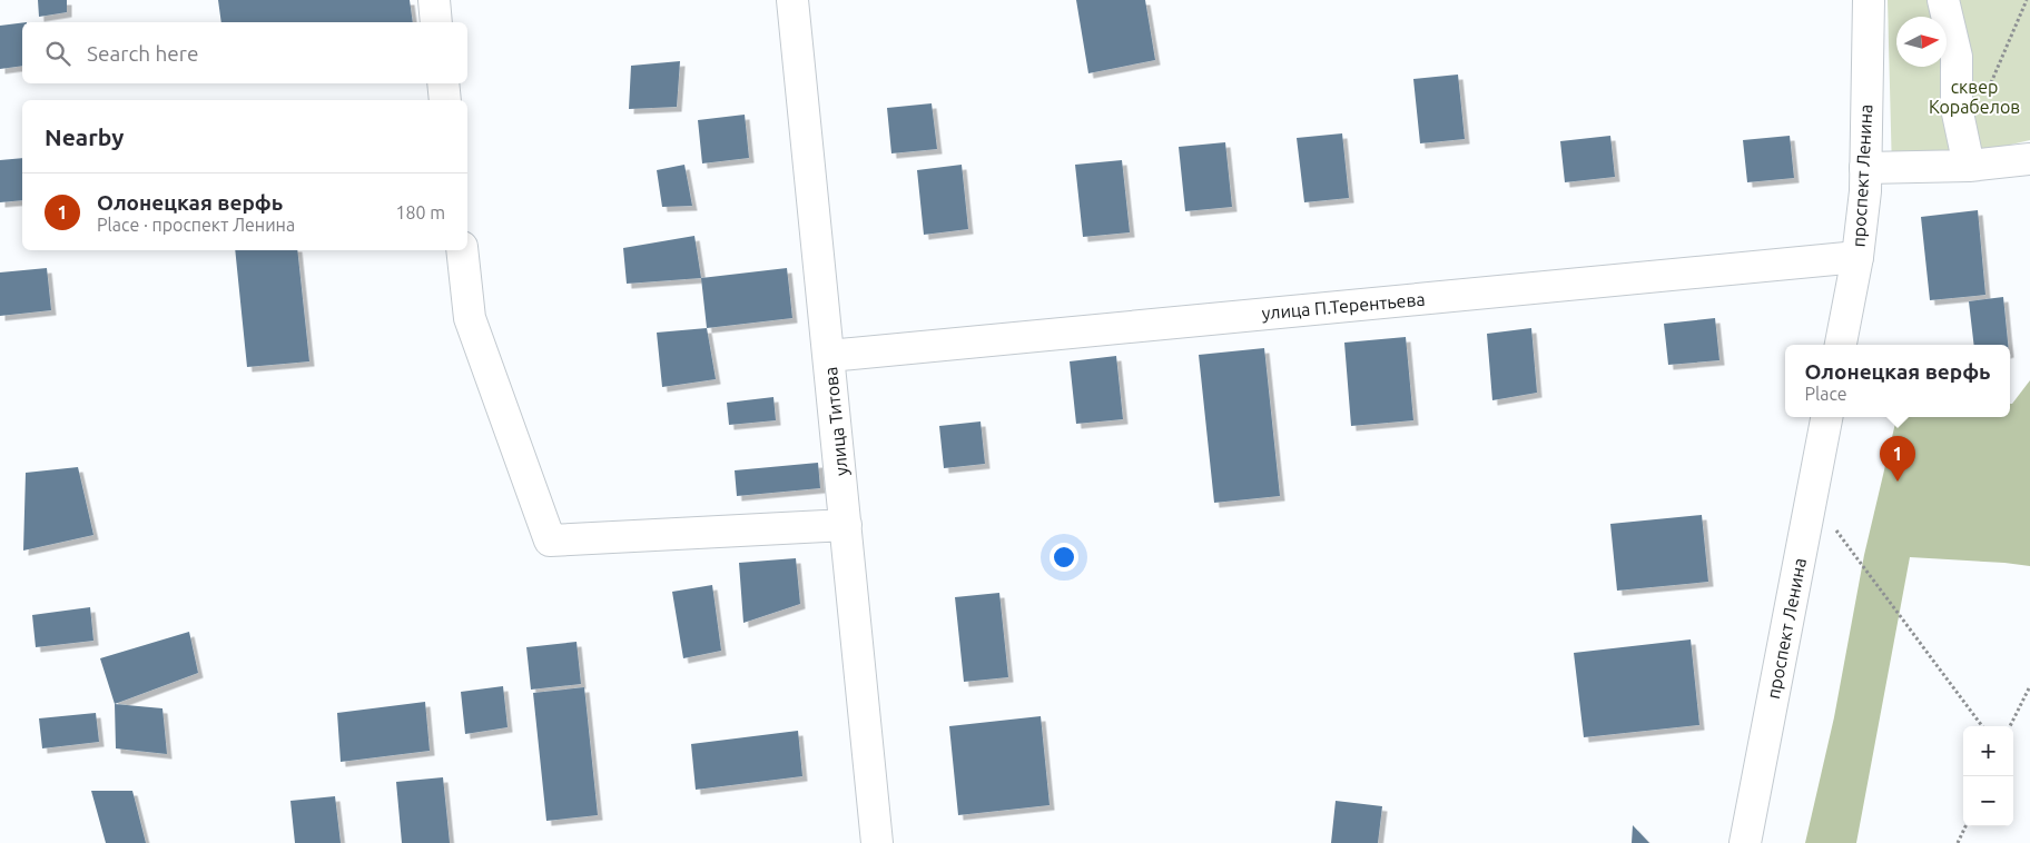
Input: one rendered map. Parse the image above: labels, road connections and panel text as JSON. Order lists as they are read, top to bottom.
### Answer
{
  "streets": {
    "street": ["проспект Ленина", "улица П.Терентьева", "улица Титова"]
  },
  "crossings": [
    ["проспект Ленина", "улица П.Терентьева"],
    ["улица П.Терентьева", "улица Титова"]
  ],
  "parks": ["сквер Корабелов"],
  "north": "right",
  "page": {
    "search": "Search here",
    "heading": "Nearby",
    "list": [
      {
        "mark": "1",
        "name": "Олонецкая верфь",
        "note": "Place · проспект Ленина",
        "value": "180 m"
      }
    ],
    "popup": ["Олонецкая верфь", "Place"],
    "pins": "1",
    "map_buttons": ["+", "−"]
  }
}
